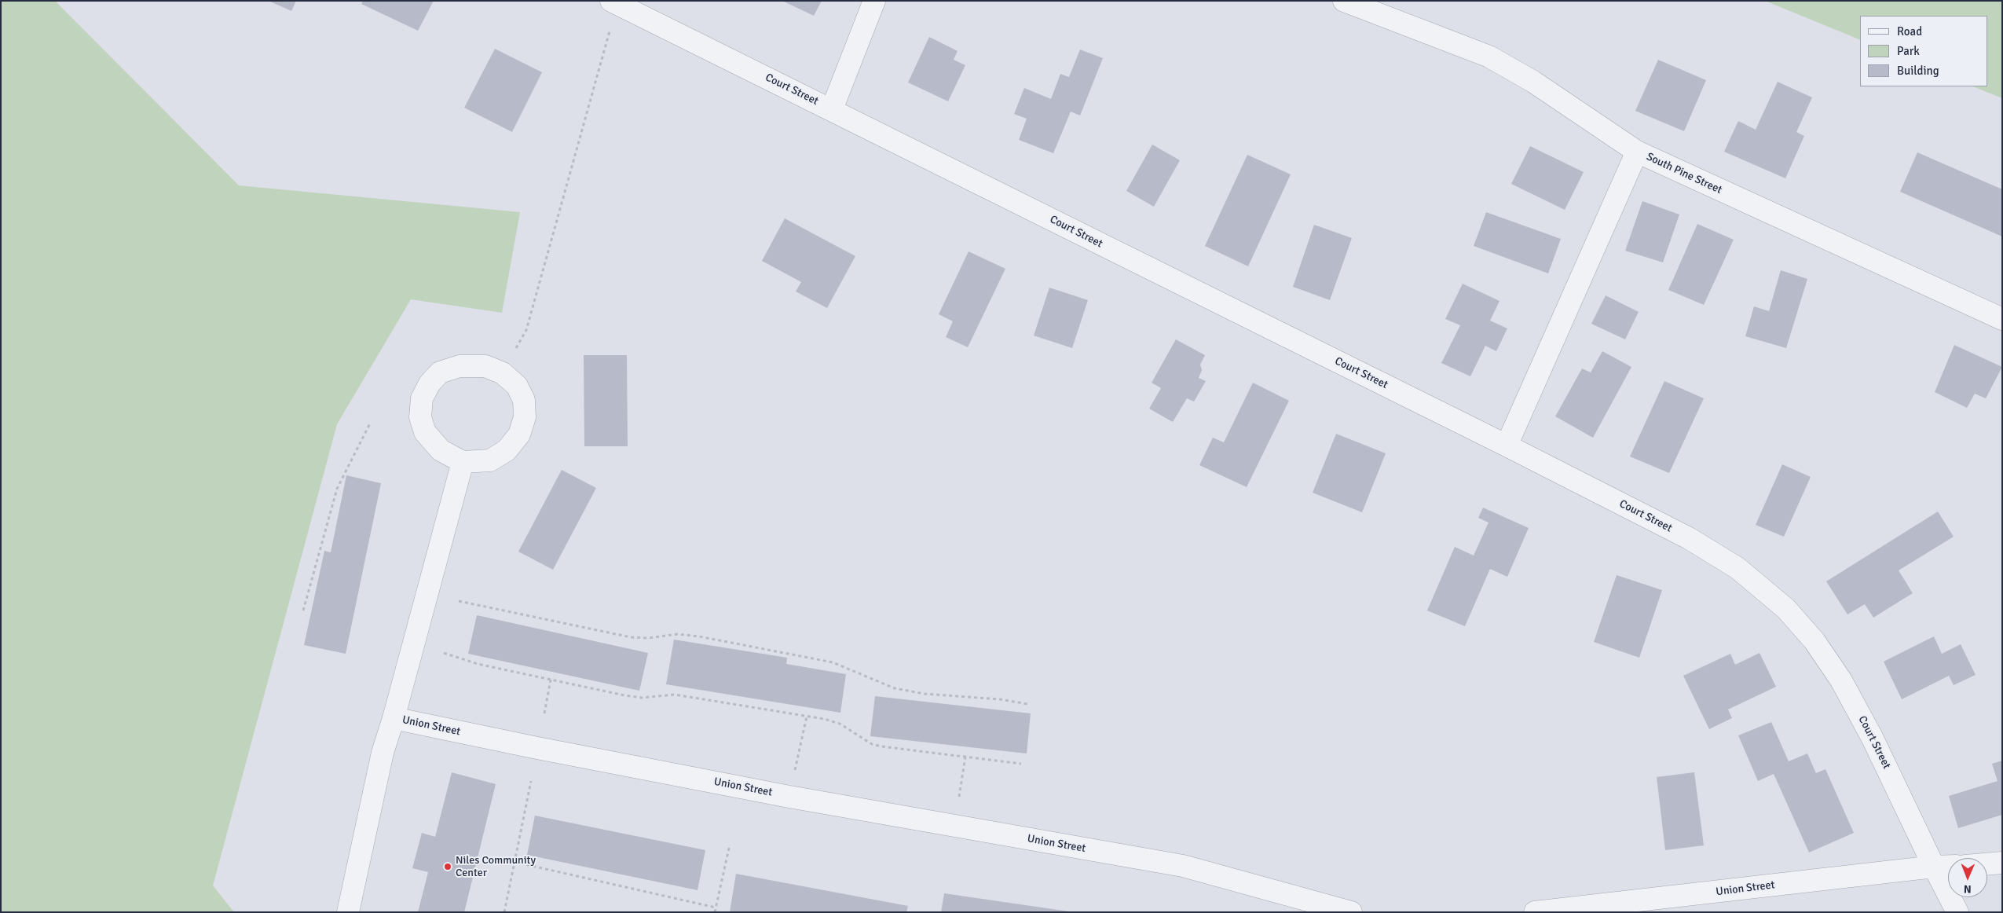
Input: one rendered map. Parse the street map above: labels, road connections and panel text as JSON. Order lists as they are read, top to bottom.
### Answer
{
  "streets": {
    "street": ["Court Street", "South Pine Street", "Union Street"]
  },
  "crossings": [
    ["Court Street", "South Pine Street"],
    ["Court Street", "Union Street"]
  ],
  "places": ["Niles Community Center"],
  "legend": ["Road", "Park", "Building"],
  "north": "bottom"
}
